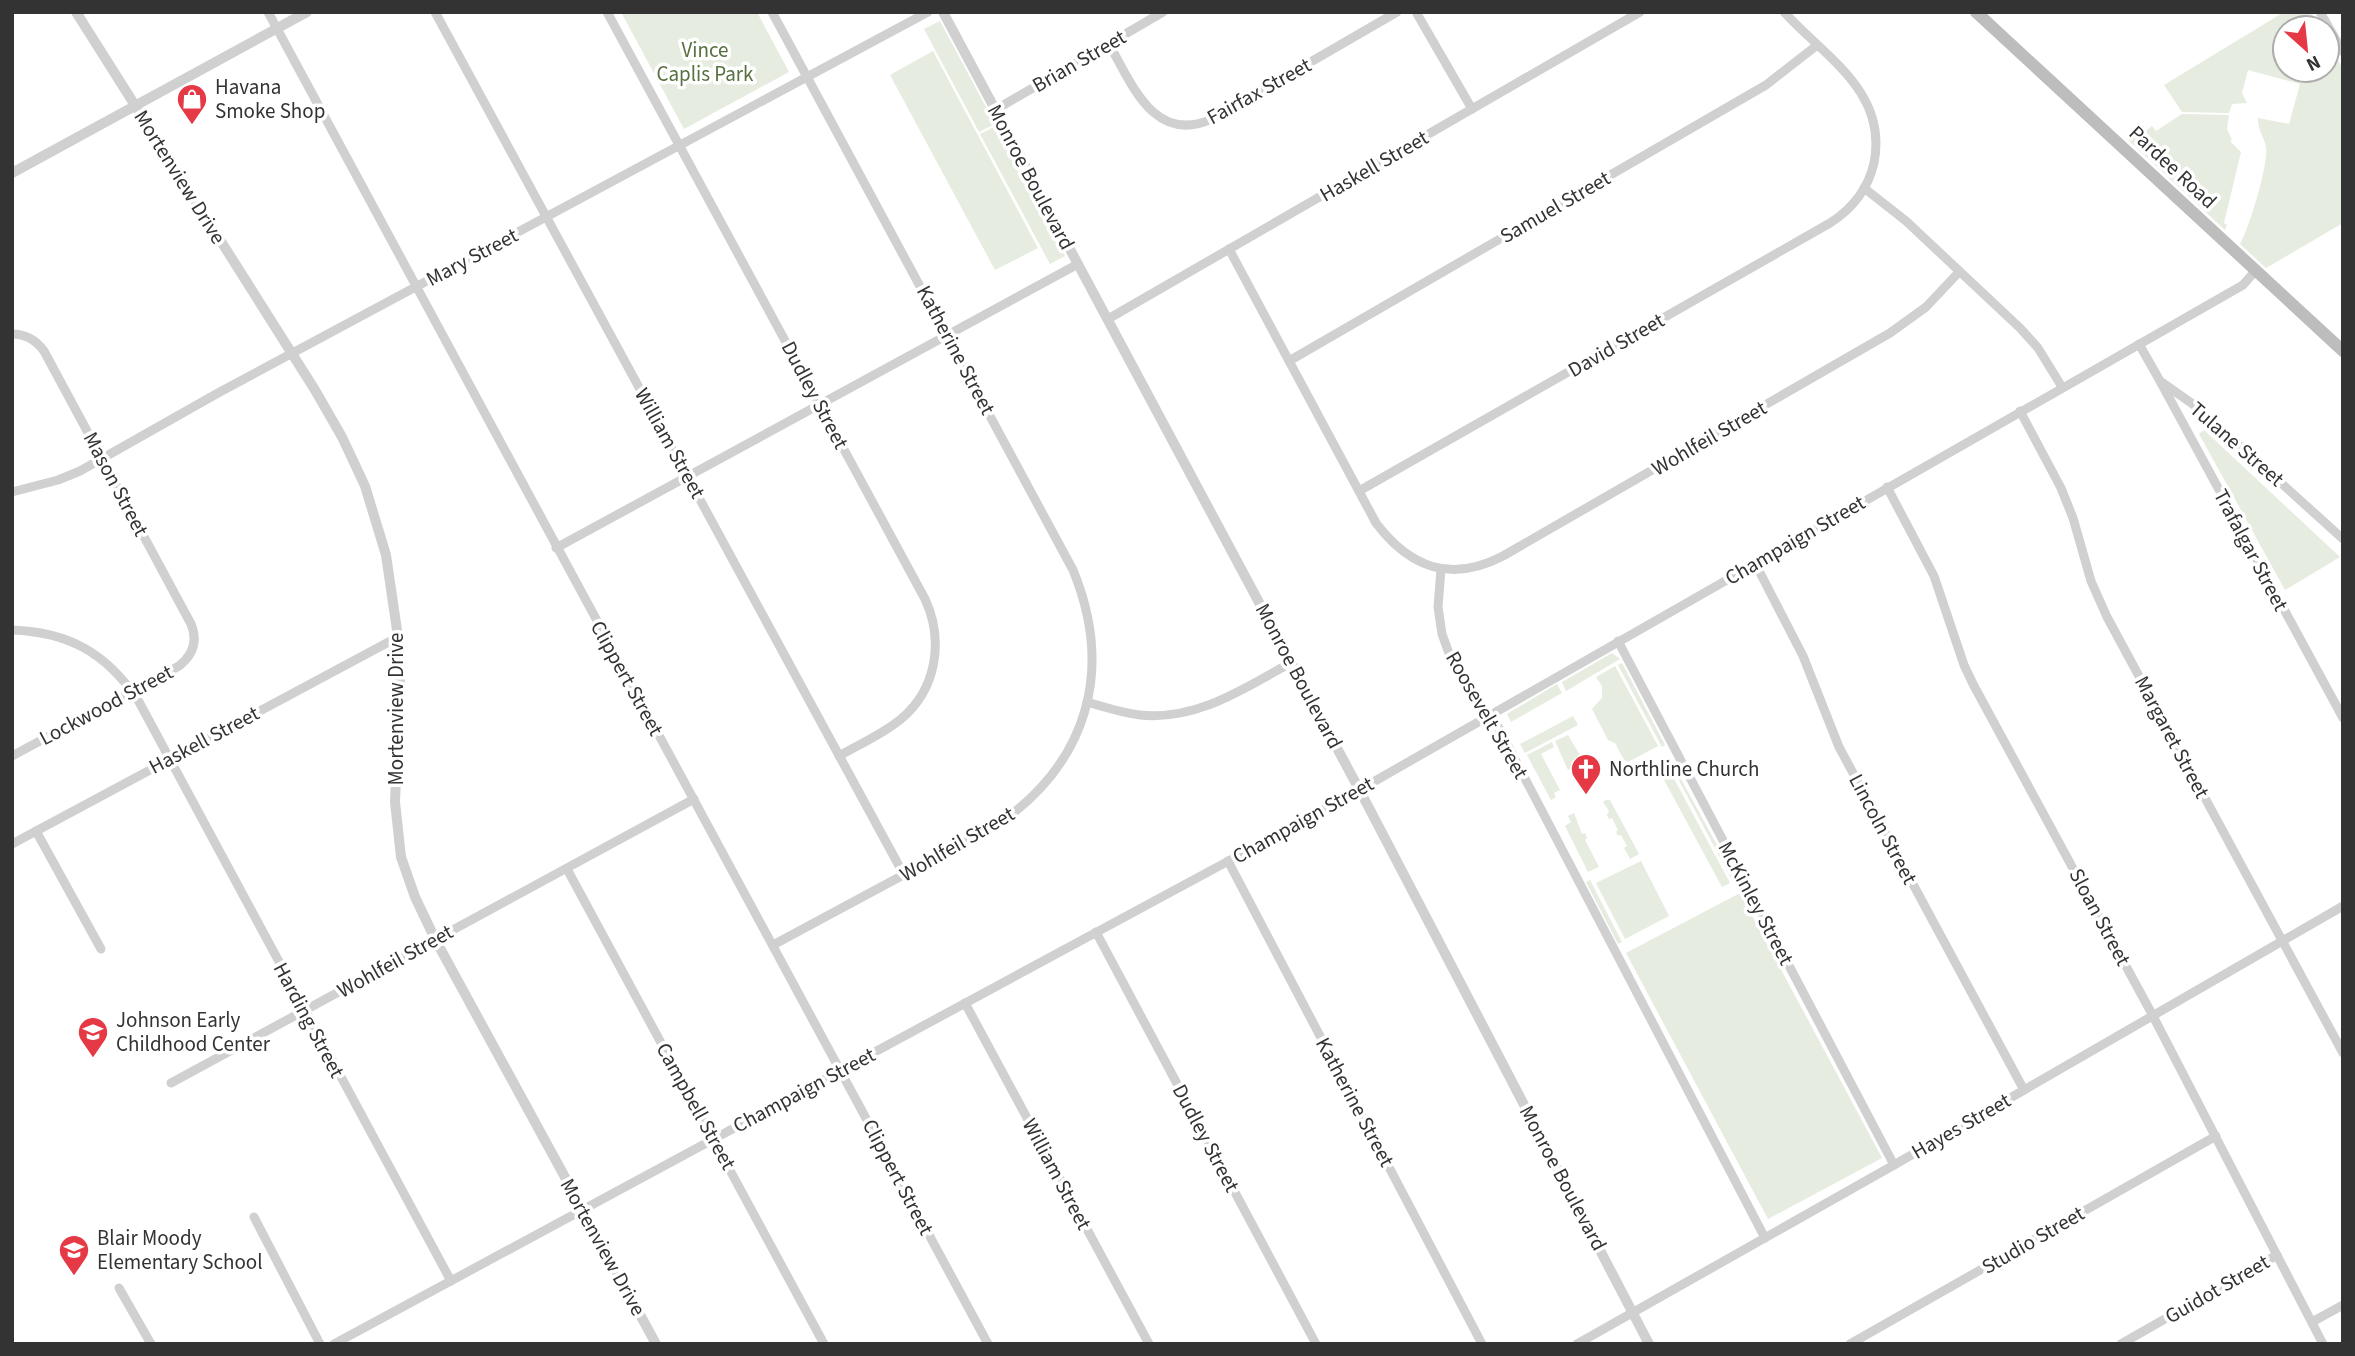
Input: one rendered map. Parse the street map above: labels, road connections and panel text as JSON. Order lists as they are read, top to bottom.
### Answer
{
  "streets": {
    "main road": ["Pardee Road"],
    "street": [
      "Brian Street",
      "Fairfax Street",
      "Haskell Street",
      "Mortenview Drive",
      "Monroe Boulevard",
      "Samuel Street",
      "Mary Street",
      "David Street",
      "Katherine Street",
      "Dudley Street",
      "Wohlfeil Street",
      "William Street",
      "Tulane Street",
      "Mason Street",
      "Champaign Street",
      "Trafalgar Street",
      "Clippert Street",
      "Lockwood Street",
      "Roosevelt Street",
      "Margaret Street",
      "Lincoln Street",
      "McKinley Street",
      "Sloan Street",
      "Harding Street",
      "Campbell Street",
      "Hayes Street",
      "Studio Street",
      "Guidot Street"
    ]
  },
  "crossings": [
    ["Brian Street", "Fairfax Street"],
    ["Brian Street", "Monroe Boulevard"],
    ["Haskell Street", "Mortenview Drive"],
    ["Haskell Street", "Monroe Boulevard"],
    ["Haskell Street", "Harding Street"],
    ["Pardee Road", "Champaign Street"],
    ["Mortenview Drive", "Mary Street"],
    ["Mortenview Drive", "Wohlfeil Street"],
    ["Mortenview Drive", "Champaign Street"],
    ["Monroe Boulevard", "Champaign Street"],
    ["Monroe Boulevard", "Hayes Street"],
    ["Mary Street", "Katherine Street"],
    ["Mary Street", "Dudley Street"],
    ["Mary Street", "William Street"],
    ["Mary Street", "Mason Street"],
    ["Mary Street", "Clippert Street"],
    ["Katherine Street", "Wohlfeil Street"],
    ["Katherine Street", "Champaign Street"],
    ["Dudley Street", "William Street"],
    ["Dudley Street", "Champaign Street"],
    ["Wohlfeil Street", "William Street"],
    ["Wohlfeil Street", "Clippert Street"],
    ["Wohlfeil Street", "Roosevelt Street"],
    ["Wohlfeil Street", "Harding Street"],
    ["Wohlfeil Street", "Campbell Street"],
    ["William Street", "Champaign Street"],
    ["Tulane Street", "Champaign Street"],
    ["Tulane Street", "Trafalgar Street"],
    ["Mason Street", "Lockwood Street"],
    ["Champaign Street", "Clippert Street"],
    ["Champaign Street", "Roosevelt Street"],
    ["Champaign Street", "Margaret Street"],
    ["Champaign Street", "Lincoln Street"],
    ["Champaign Street", "McKinley Street"],
    ["Champaign Street", "Sloan Street"],
    ["Champaign Street", "Harding Street"],
    ["Champaign Street", "Campbell Street"],
    ["Lockwood Street", "Harding Street"],
    ["Roosevelt Street", "Hayes Street"],
    ["Margaret Street", "Hayes Street"],
    ["Lincoln Street", "Hayes Street"],
    ["McKinley Street", "Hayes Street"],
    ["Sloan Street", "Hayes Street"],
    ["Sloan Street", "Studio Street"],
    ["Sloan Street", "Guidot Street"]
  ],
  "parks": ["Vince Caplis Park"],
  "places": {
    "shop": ["Havana Smoke Shop"],
    "church": ["Northline Church"],
    "school or university": ["Johnson Early Childhood Center", "Blair Moody Elementary School"]
  },
  "north": "bottom right"
}
